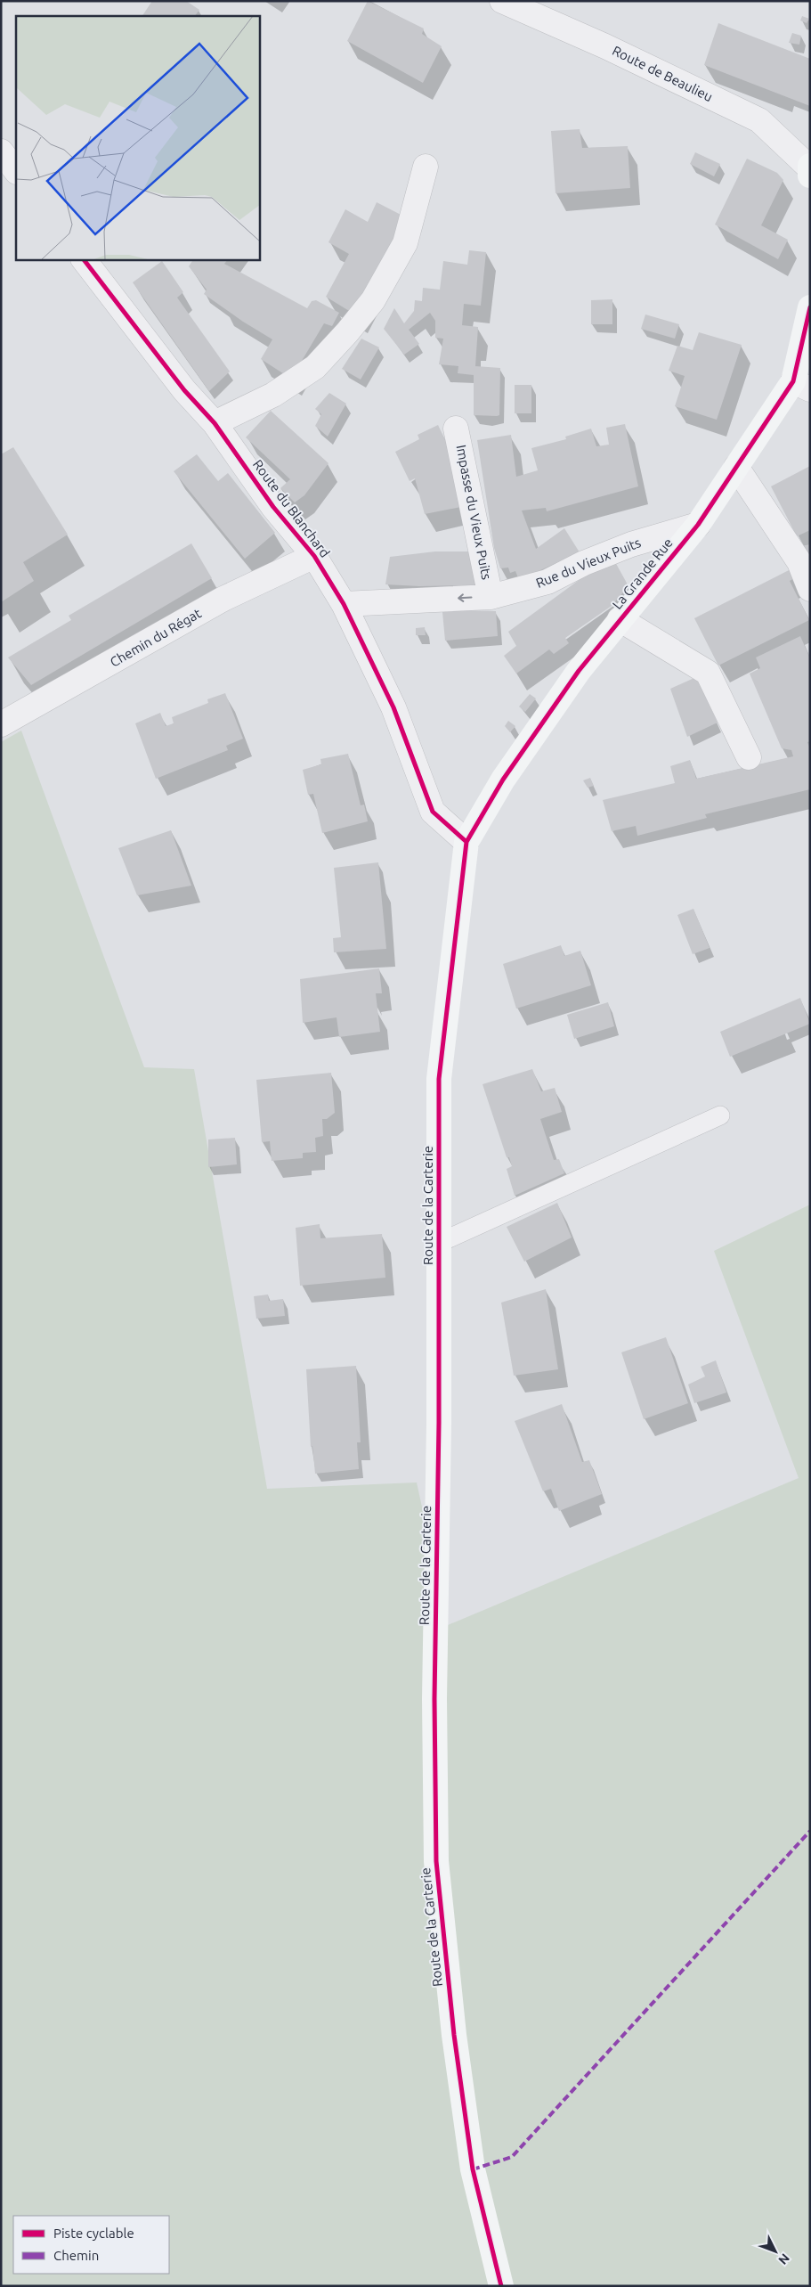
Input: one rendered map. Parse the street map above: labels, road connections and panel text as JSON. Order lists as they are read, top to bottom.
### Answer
{
  "streets": {
    "street": [
      "Route de Beaulieu",
      "Route du Blanchard",
      "Impasse du Vieux Puits",
      "Rue du Vieux Puits",
      "La Grande Rue",
      "Chemin du Régat",
      "Route de la Carterie"
    ]
  },
  "crossings": [
    ["Route du Blanchard", "Rue du Vieux Puits"],
    ["Route du Blanchard", "La Grande Rue"],
    ["Route du Blanchard", "Chemin du Régat"],
    ["Route du Blanchard", "Route de la Carterie"],
    ["Impasse du Vieux Puits", "Rue du Vieux Puits"],
    ["Rue du Vieux Puits", "La Grande Rue"],
    ["La Grande Rue", "Route de la Carterie"]
  ],
  "one_way": ["Rue du Vieux Puits"],
  "legend": ["Piste cyclable", "Chemin"],
  "north": "bottom right"
}
